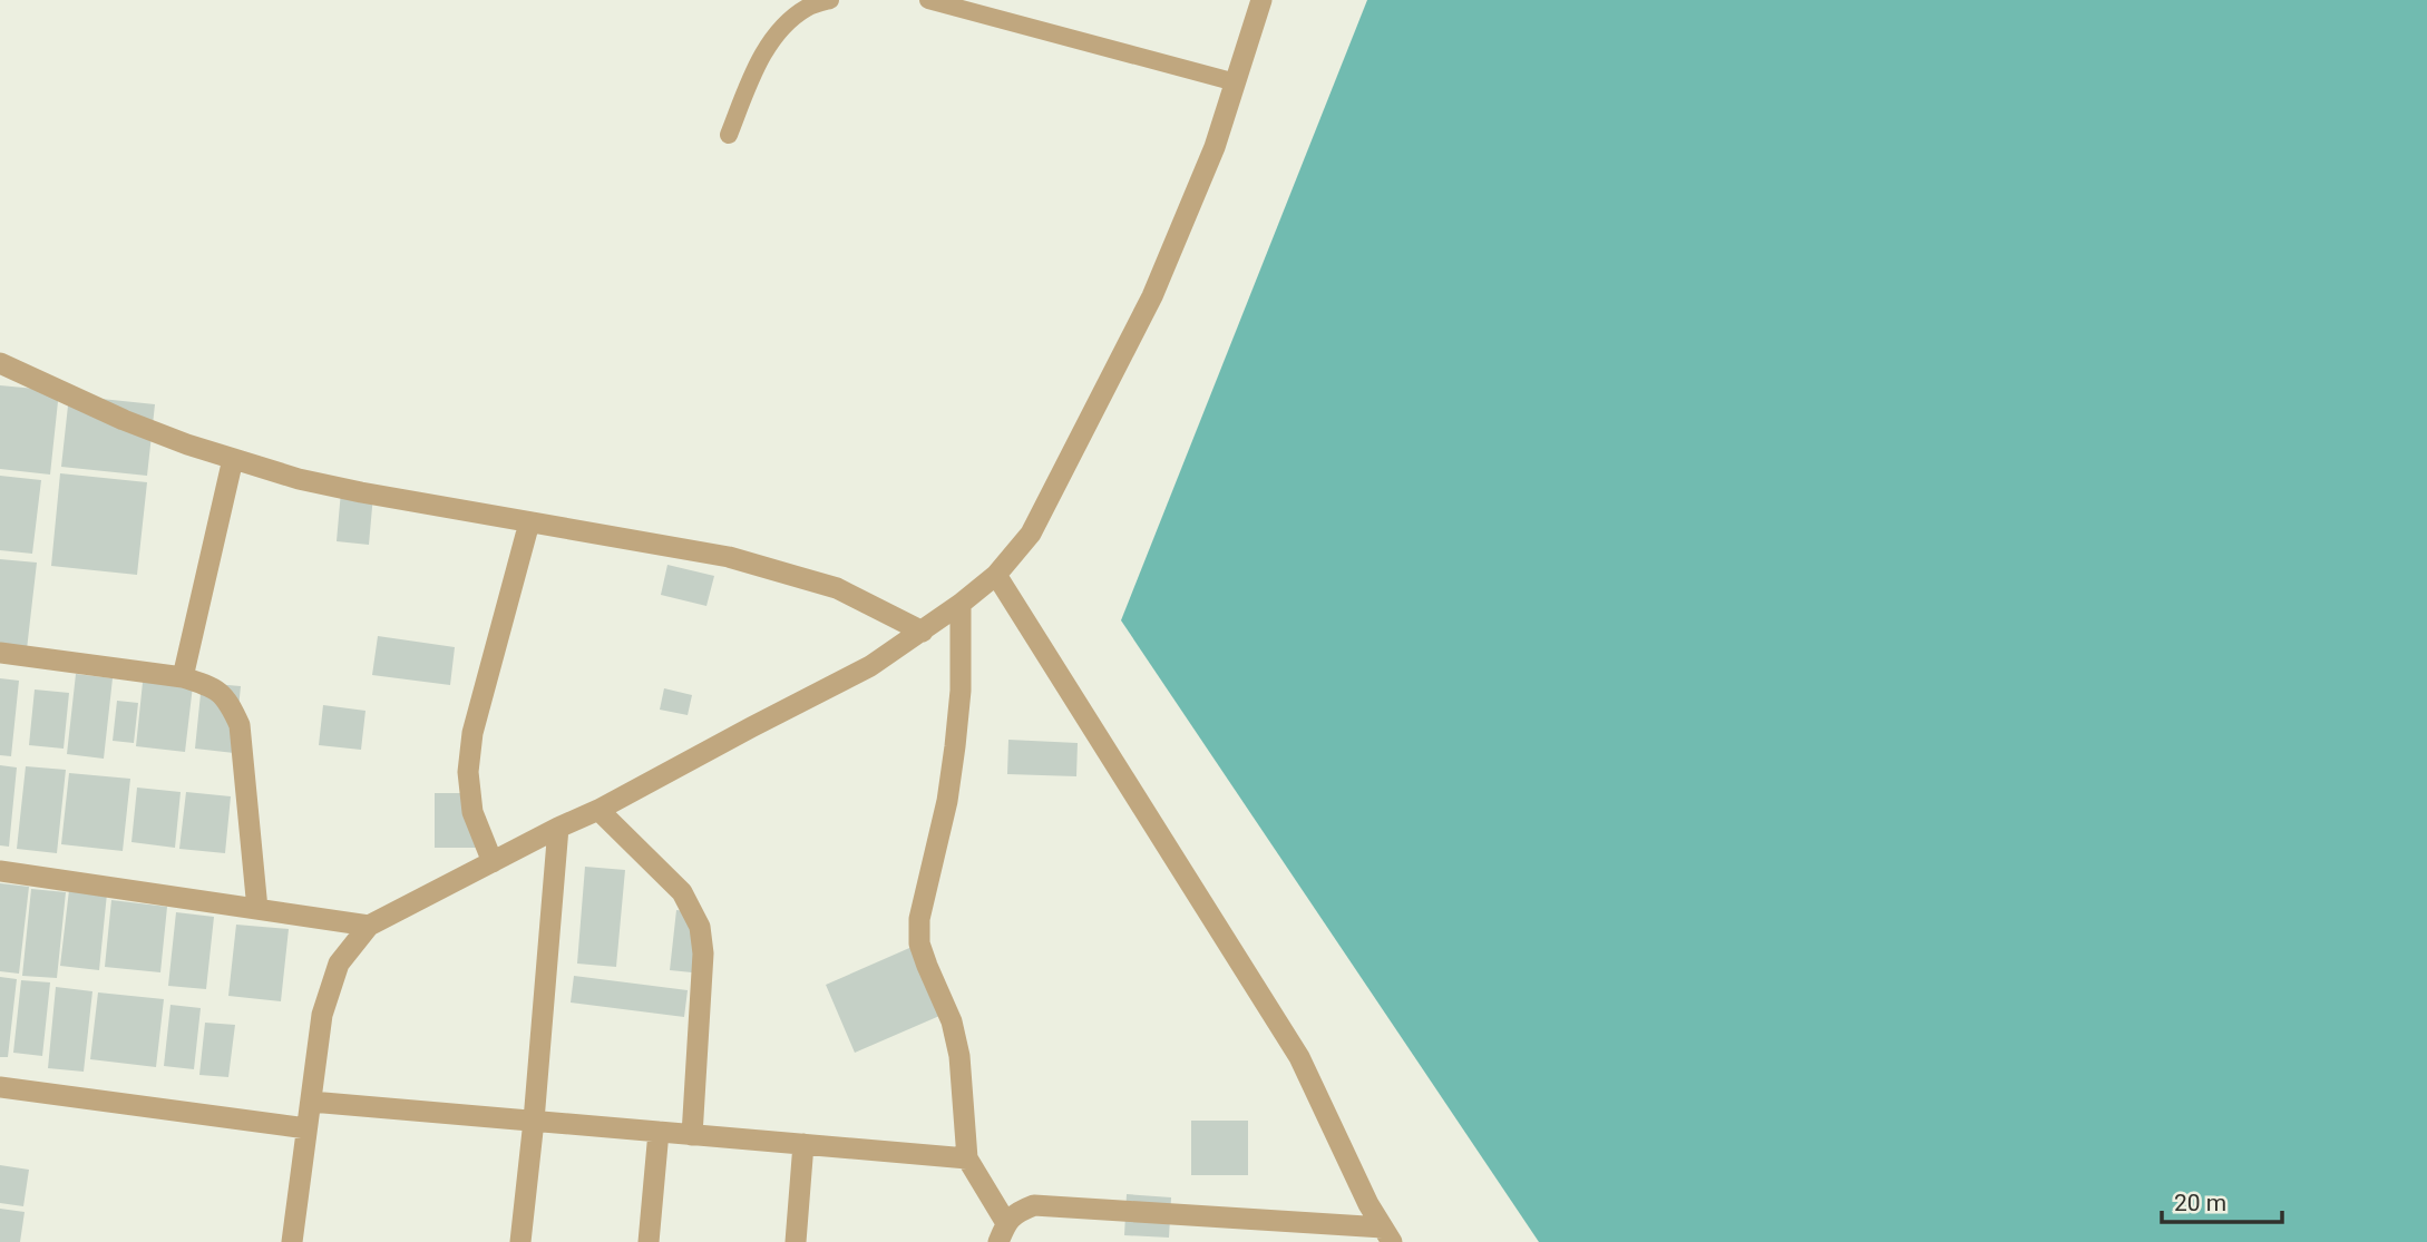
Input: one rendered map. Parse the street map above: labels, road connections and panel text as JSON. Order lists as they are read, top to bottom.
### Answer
{
  "scale_bar": "20 m"
}
